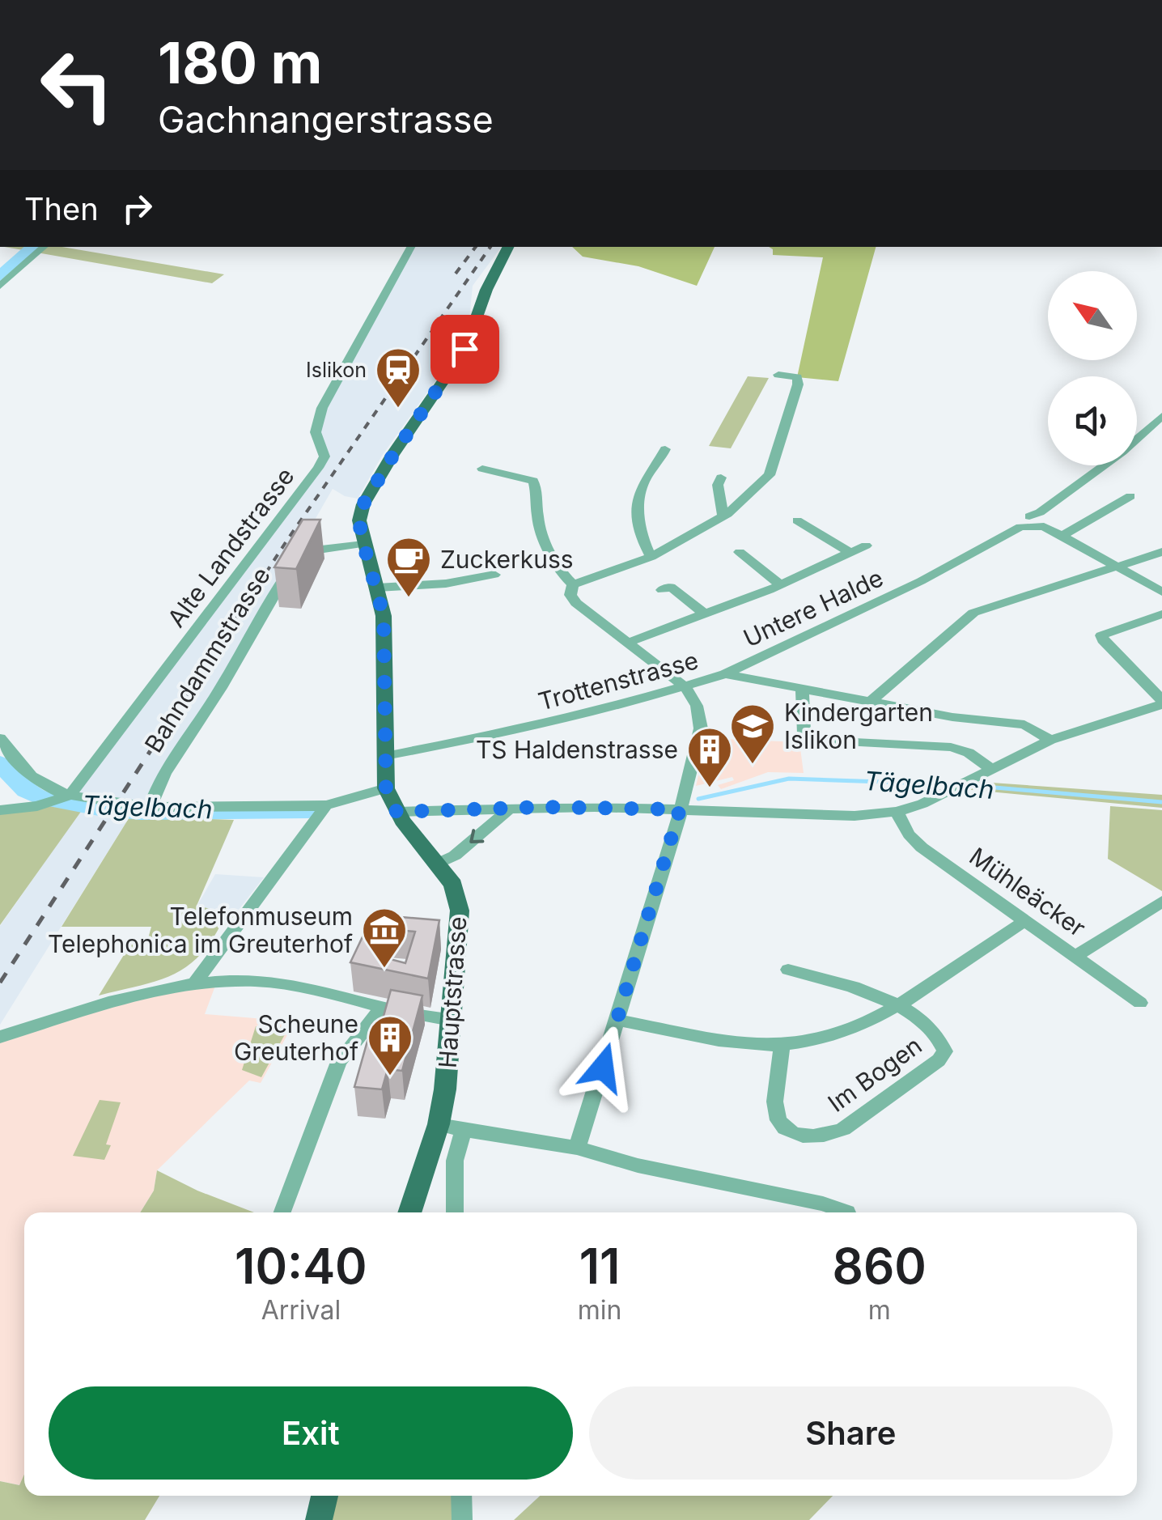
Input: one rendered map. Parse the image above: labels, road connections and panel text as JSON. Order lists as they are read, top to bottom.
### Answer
{
  "streets": {
    "main road": ["Hauptstrasse"],
    "street": [
      "Alte Landstrasse",
      "Untere Halde",
      "Bahndammstrasse",
      "Trottenstrasse",
      "Mühleäcker",
      "Im Bogen"
    ]
  },
  "crossings": [
    ["Untere Halde", "Trottenstrasse"],
    ["Bahndammstrasse", "Hauptstrasse"],
    ["Trottenstrasse", "Hauptstrasse"]
  ],
  "water": ["Tägelbach"],
  "places": {
    "station": ["Islikon"],
    "cafe": ["Zuckerkuss"],
    "school or university": ["Kindergarten Islikon"],
    "building": ["TS Haldenstrasse", "Scheune Greuterhof"],
    "museum": ["Telefonmuseum Telephonica im Greuterhof"]
  },
  "north": "top left",
  "page": {
    "turn": ["180 m", "Gachnangerstrasse"],
    "then": "Then",
    "eta": [
      "10:40",
      "Arrival",
      "11",
      "min",
      "860",
      "m"
    ],
    "buttons": ["Exit", "Share"]
  }
}
